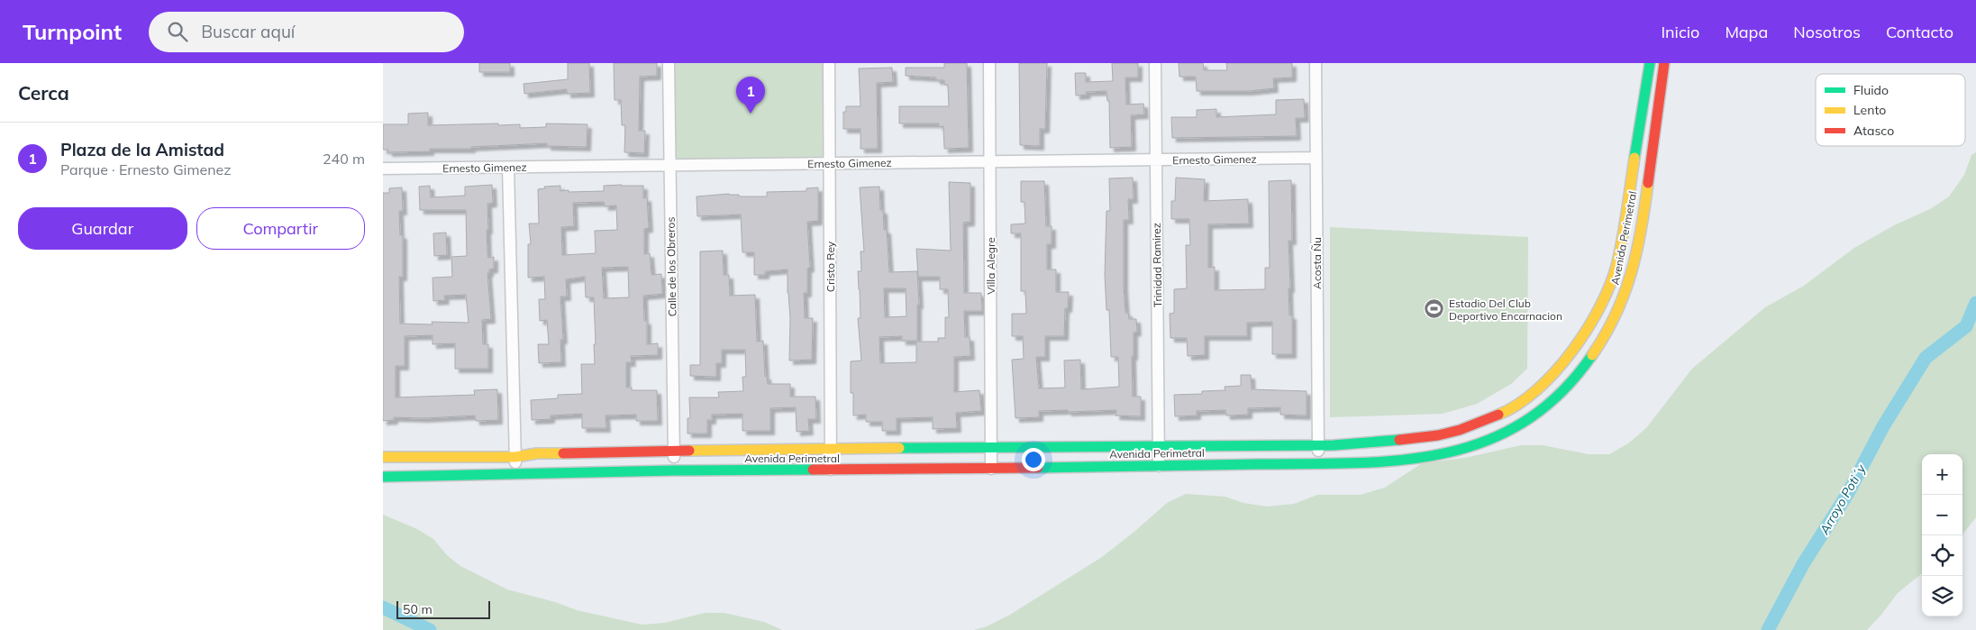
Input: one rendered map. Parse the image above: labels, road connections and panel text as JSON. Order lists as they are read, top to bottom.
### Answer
{
  "streets": {
    "main road": ["Avenida Perimetral"],
    "street": [
      "Ernesto Gimenez",
      "Acosta Ñu",
      "Trinidad Ramirez",
      "Villa Alegre",
      "Calle de los Obreros",
      "Cristo Rey"
    ]
  },
  "crossings": [
    ["Ernesto Gimenez", "Acosta Ñu"],
    ["Ernesto Gimenez", "Trinidad Ramirez"],
    ["Ernesto Gimenez", "Villa Alegre"],
    ["Ernesto Gimenez", "Calle de los Obreros"],
    ["Ernesto Gimenez", "Cristo Rey"],
    ["Avenida Perimetral", "Acosta Ñu"],
    ["Avenida Perimetral", "Trinidad Ramirez"],
    ["Avenida Perimetral", "Villa Alegre"],
    ["Avenida Perimetral", "Calle de los Obreros"],
    ["Avenida Perimetral", "Cristo Rey"]
  ],
  "water": ["Arroyo Poti´y"],
  "places": {
    "sports": ["Estadio Del Club Deportivo Encarnacion"]
  },
  "legend": ["Fluido", "Lento", "Atasco"],
  "scale_bar": "50 m",
  "page": {
    "header": "Turnpoint",
    "search": "Buscar aquí",
    "nav": [
      "Inicio",
      "Mapa",
      "Nosotros",
      "Contacto"
    ],
    "heading": "Cerca",
    "pins": "1",
    "list": [
      {
        "mark": "1",
        "name": "Plaza de la Amistad",
        "note": "Parque · Ernesto Gimenez",
        "value": "240 m"
      }
    ],
    "buttons": ["Guardar", "Compartir"],
    "map_buttons": ["+", "−"],
    "scale": "50 m"
  }
}
